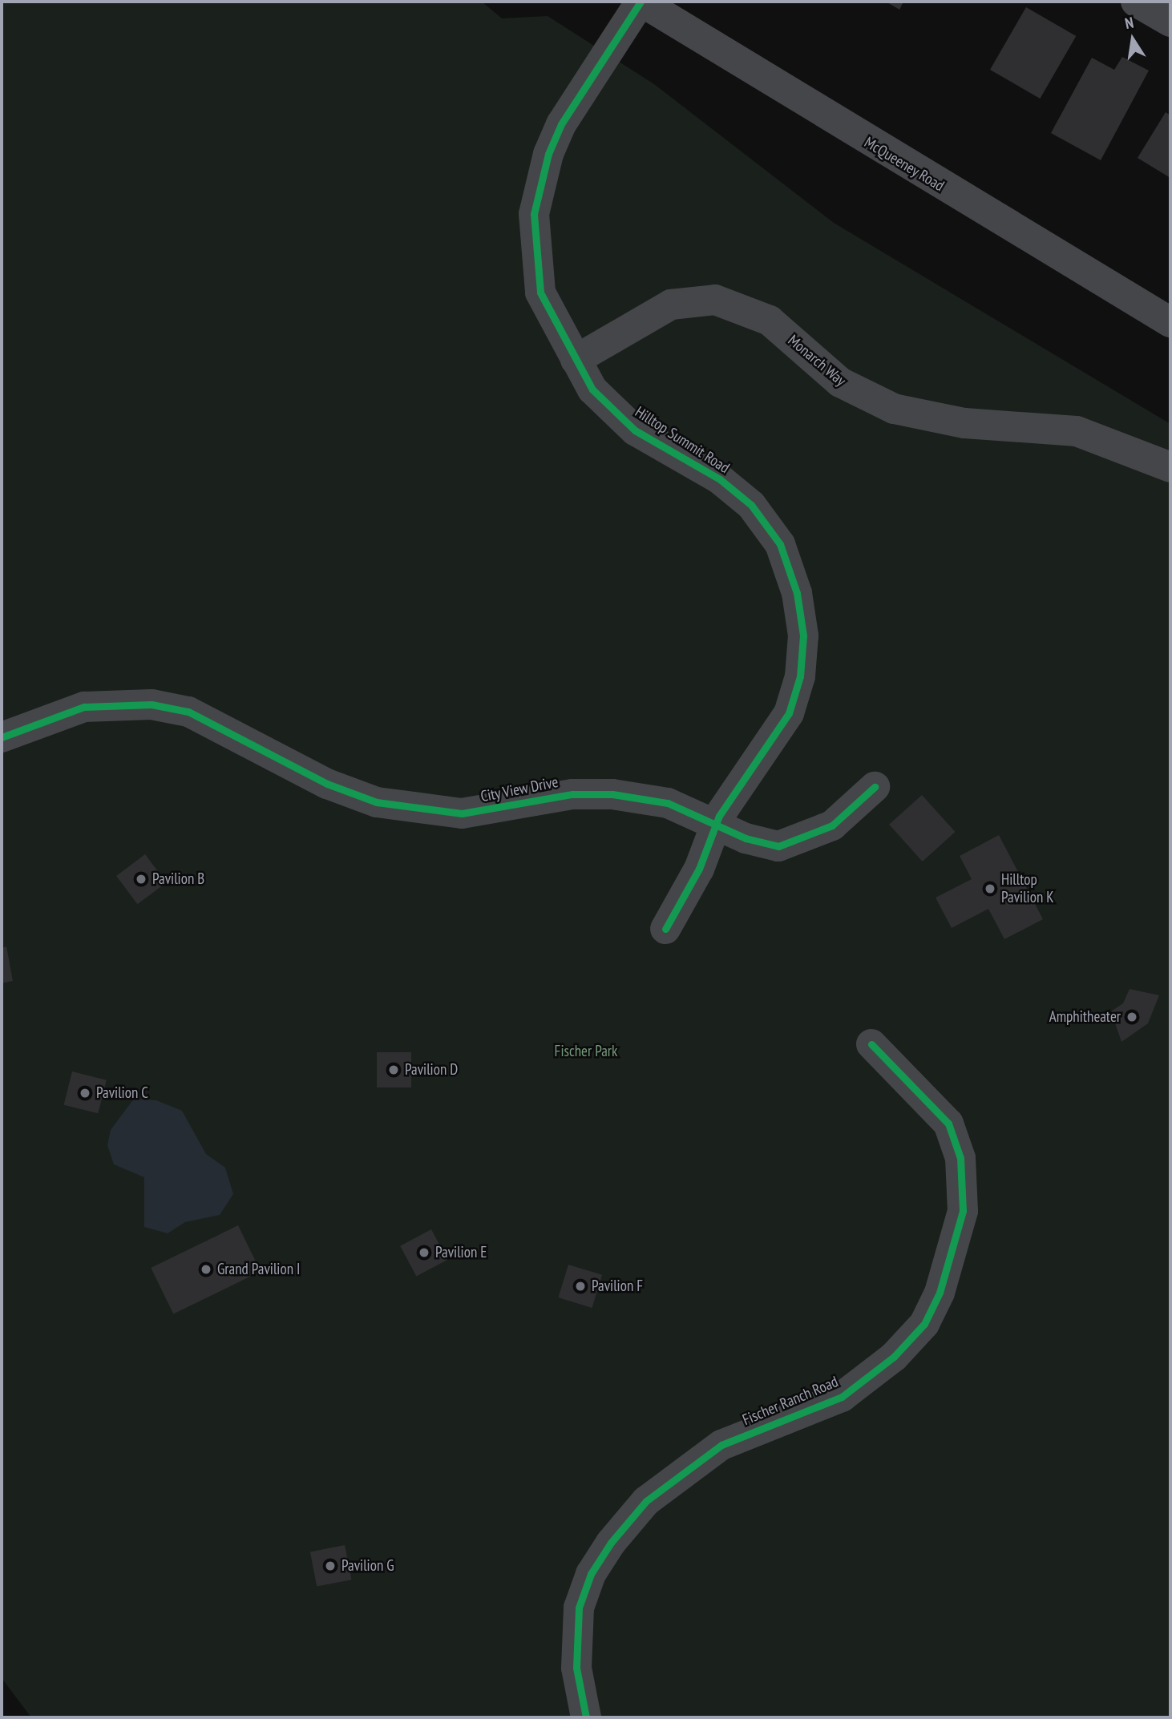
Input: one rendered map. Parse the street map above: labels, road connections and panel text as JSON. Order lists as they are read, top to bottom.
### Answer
{
  "streets": {
    "street": [
      "McQueeney Road",
      "Monarch Way",
      "Hilltop Summit Road",
      "City View Drive",
      "Fischer Ranch Road"
    ]
  },
  "crossings": [
    ["McQueeney Road", "Hilltop Summit Road"],
    ["Monarch Way", "Hilltop Summit Road"],
    ["Hilltop Summit Road", "City View Drive"]
  ],
  "parks": ["Fischer Park"],
  "places": [
    "Pavilion B",
    "Hilltop Pavilion K",
    "Amphitheater",
    "Pavilion D",
    "Pavilion C",
    "Pavilion E",
    "Grand Pavilion I",
    "Pavilion F",
    "Pavilion G"
  ],
  "north": "top"
}
